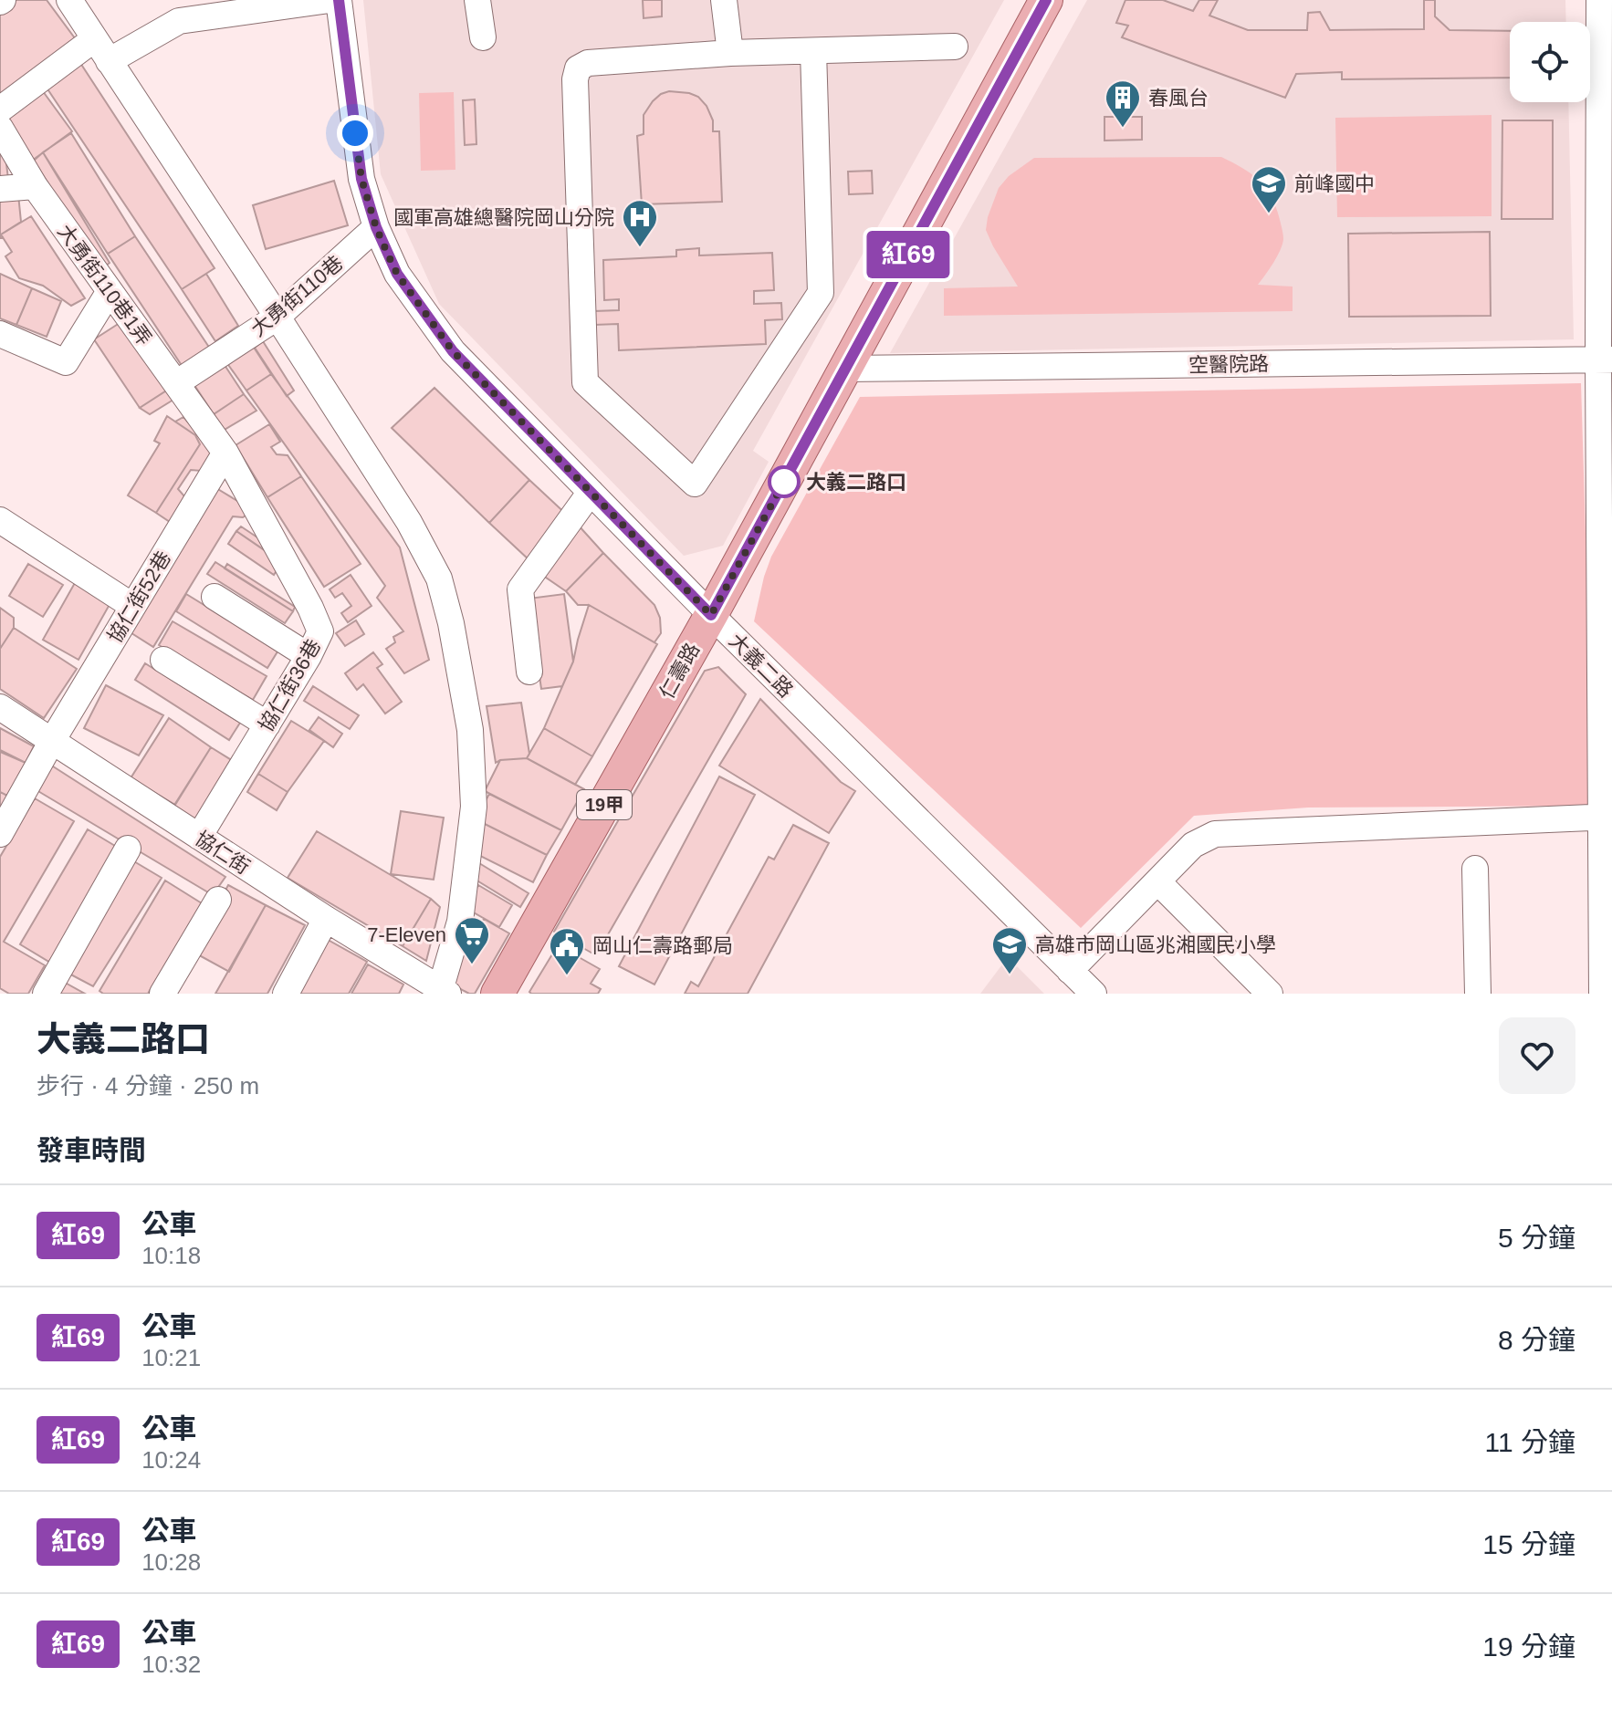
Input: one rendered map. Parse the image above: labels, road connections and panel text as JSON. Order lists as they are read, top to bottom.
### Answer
{
  "streets": {
    "main road": ["仁壽路", "19甲"],
    "street": [
      "大勇街110巷1弄",
      "大勇街110巷",
      "空醫院路",
      "協仁街52巷",
      "大義二路",
      "協仁街36巷",
      "協仁街"
    ]
  },
  "crossings": [
    ["大勇街110巷1弄", "大勇街110巷"],
    ["大勇街110巷1弄", "協仁街52巷"],
    ["大勇街110巷1弄", "協仁街36巷"],
    ["大勇街110巷", "大義二路"],
    ["空醫院路", "仁壽路"],
    ["協仁街52巷", "協仁街36巷"],
    ["協仁街52巷", "協仁街"],
    ["大義二路", "仁壽路"],
    ["協仁街36巷", "協仁街"]
  ],
  "places": {
    "building": ["春風台"],
    "school or university": ["前峰國中", "高雄市岡山區兆湘國民小學"],
    "hospital": ["國軍高雄總醫院岡山分院"],
    "other": ["大義二路口"],
    "supermarket": ["7-Eleven"],
    "public building": ["岡山仁壽路郵局"]
  },
  "lines": ["bus line 紅69"],
  "page": {
    "on_map": "紅69",
    "heading": [
      ["大義二路口", "步行 · 4 分鐘 · 250 m"],
      "發車時間"
    ],
    "list": [
      {
        "mark": "紅69",
        "name": "公車",
        "note": "10:18",
        "value": "5 分鐘"
      },
      {
        "mark": "紅69",
        "name": "公車",
        "note": "10:21",
        "value": "8 分鐘"
      },
      {
        "mark": "紅69",
        "name": "公車",
        "note": "10:24",
        "value": "11 分鐘"
      },
      {
        "mark": "紅69",
        "name": "公車",
        "note": "10:28",
        "value": "15 分鐘"
      },
      {
        "mark": "紅69",
        "name": "公車",
        "note": "10:32",
        "value": "19 分鐘"
      }
    ]
  }
}
